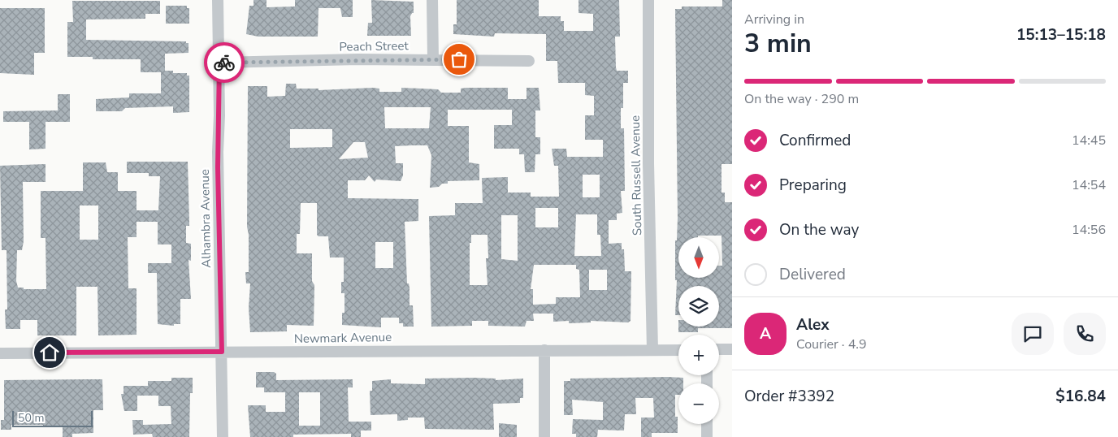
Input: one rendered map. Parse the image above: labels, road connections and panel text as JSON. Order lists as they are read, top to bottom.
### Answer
{
  "streets": {
    "street": [
      "Peach Street",
      "South Russell Avenue",
      "Alhambra Avenue",
      "Newmark Avenue"
    ]
  },
  "crossings": [
    ["Peach Street", "Alhambra Avenue"],
    ["South Russell Avenue", "Newmark Avenue"],
    ["Alhambra Avenue", "Newmark Avenue"]
  ],
  "scale_bar": "50 m",
  "north": "bottom",
  "page": {
    "heading": ["3 min", "Arriving in", "15:13–15:18"],
    "panel": [
      "Alex",
      "Courier · 4.9",
      "Order #3392",
      "$16.84"
    ],
    "bar": "On the way · 290 m",
    "list": [
      ["Confirmed", "14:45"],
      ["Preparing", "14:54"],
      ["On the way", "14:56"],
      "Delivered"
    ],
    "map_buttons": ["+", "−"],
    "round": "A",
    "scale": "50 m"
  }
}
